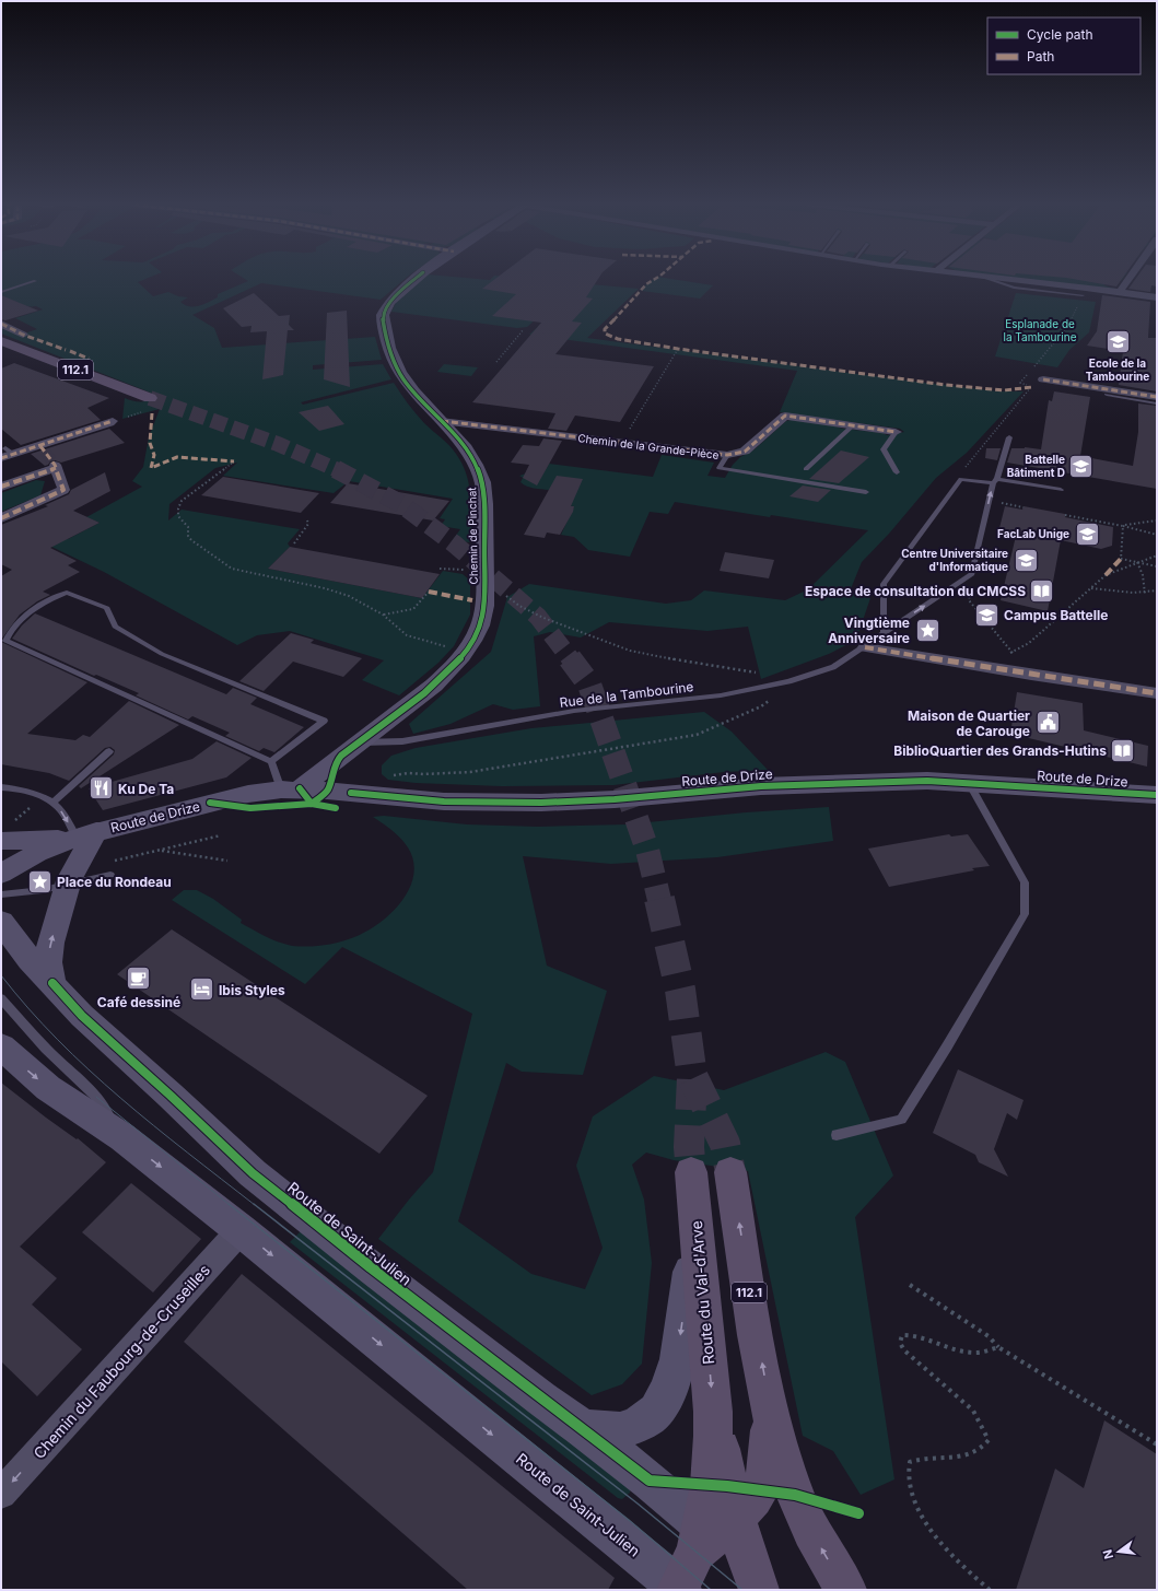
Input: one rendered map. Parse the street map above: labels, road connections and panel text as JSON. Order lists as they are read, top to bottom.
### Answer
{
  "streets": {
    "main road": [
      "112.1",
      "Chemin de Pinchat",
      "Route de Drize",
      "Route de Saint-Julien",
      "Route du Val-d'Arve"
    ],
    "street": ["Chemin de la Grande-Pièce", "Chemin du Faubourg-de-Cruseilles"],
    "lane": ["Rue de la Tambourine"]
  },
  "crossings": [
    ["Chemin de la Grande-Pièce", "Chemin de Pinchat"],
    ["Chemin de Pinchat", "Rue de la Tambourine"],
    ["Chemin de Pinchat", "Route de Drize"],
    ["Route de Saint-Julien", "Route du Val-d'Arve"],
    ["Route de Saint-Julien", "Chemin du Faubourg-de-Cruseilles"]
  ],
  "one_way": ["Chemin du Faubourg-de-Cruseilles"],
  "parks": ["Esplanade de la Tambourine"],
  "places": {
    "school or university": [
      "Ecole de la Tambourine",
      "Battelle Bâtiment D",
      "FacLab Unige",
      "Centre Universitaire d'Informatique",
      "Campus Battelle"
    ],
    "library": ["Espace de consultation du CMCSS", "BiblioQuartier des Grands-Hutins"],
    "place": ["Vingtième Anniversaire", "Place du Rondeau"],
    "public building": ["Maison de Quartier de Carouge"],
    "restaurant": ["Ku De Ta"],
    "cafe": ["Café dessiné"],
    "hotel": ["Ibis Styles"]
  },
  "legend": ["Cycle path", "Path"],
  "north": "left"
}
